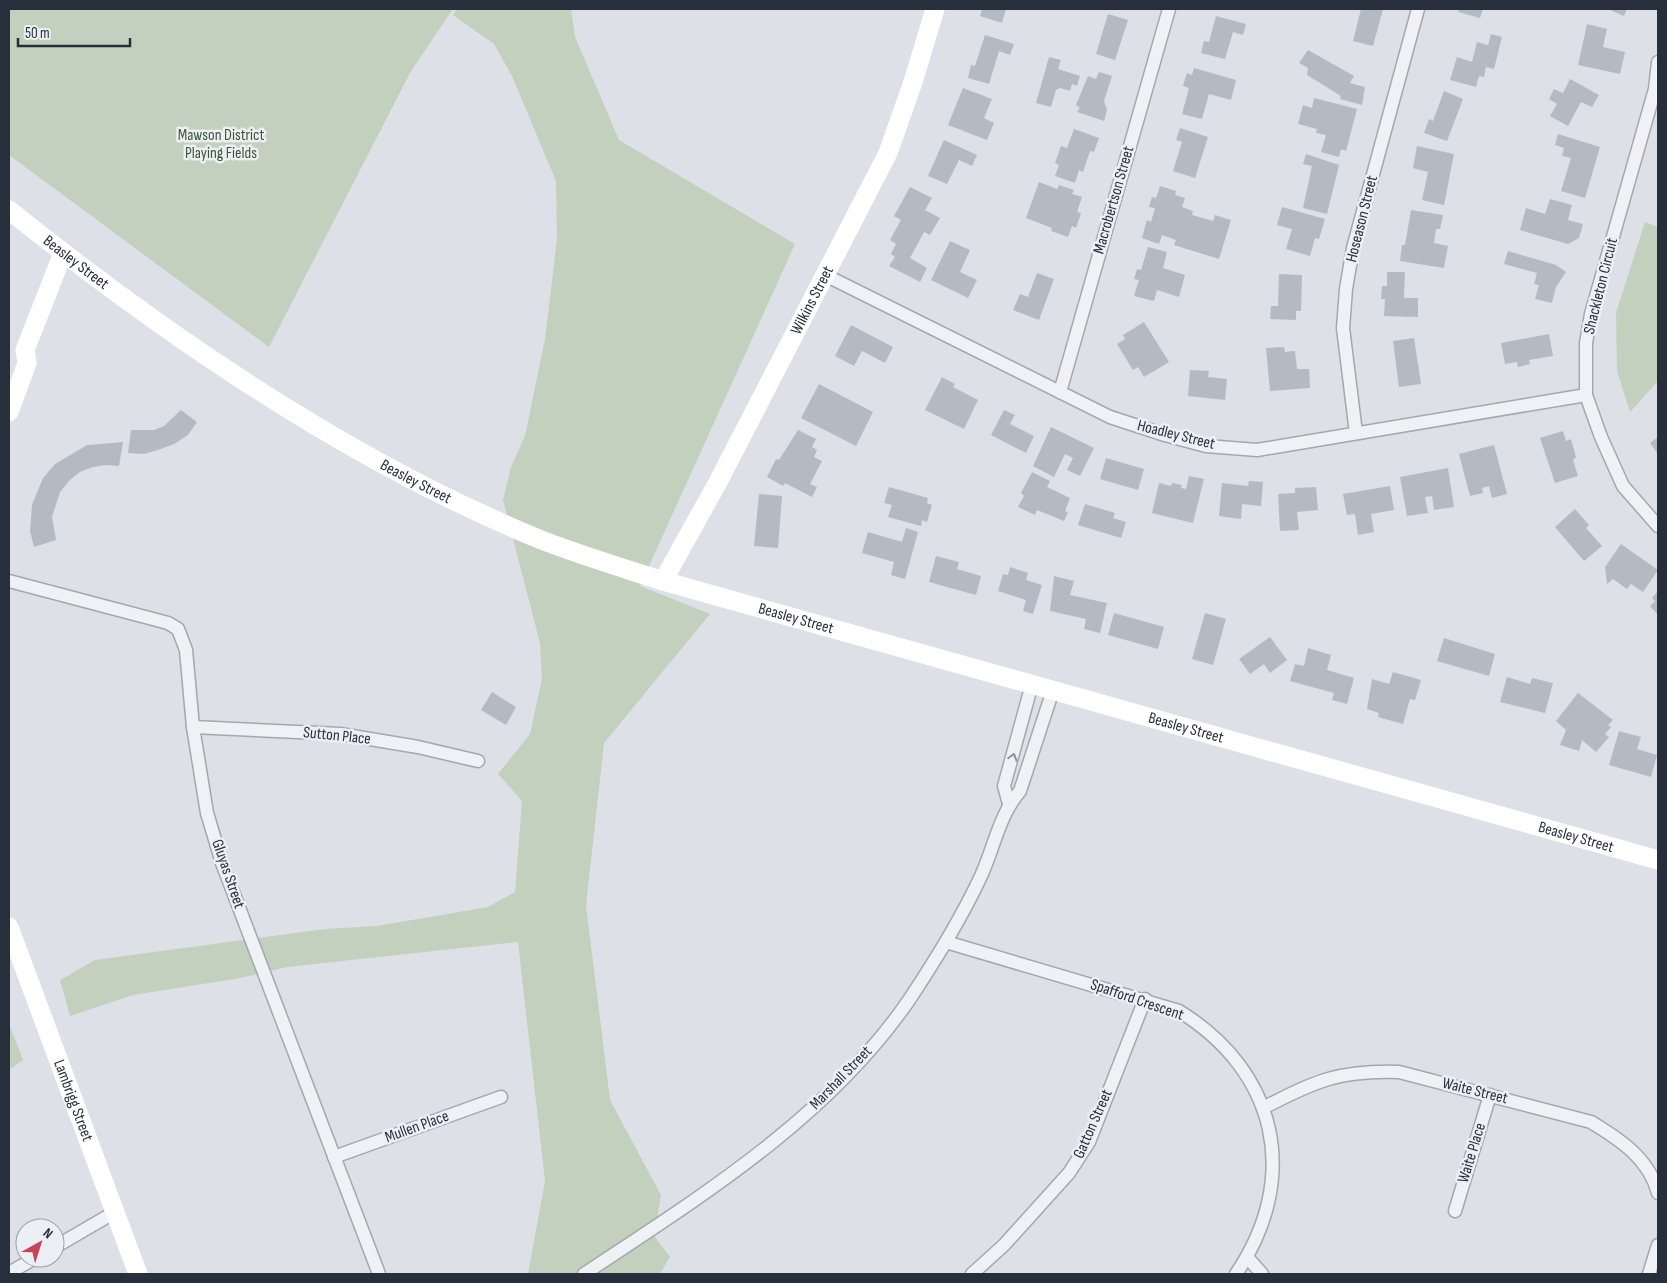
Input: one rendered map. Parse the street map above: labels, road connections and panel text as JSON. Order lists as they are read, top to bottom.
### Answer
{
  "streets": {
    "main road": ["Beasley Street", "Wilkins Street", "Lambrigg Street"],
    "street": [
      "Macrobertson Street",
      "Hoseason Street",
      "Shackleton Circuit",
      "Hoadley Street",
      "Sutton Place",
      "Gluyas Street",
      "Spafford Crescent",
      "Marshall Street",
      "Waite Street",
      "Gatton Street",
      "Mullen Place",
      "Waite Place"
    ]
  },
  "crossings": [
    ["Macrobertson Street", "Hoadley Street"],
    ["Hoseason Street", "Hoadley Street"],
    ["Beasley Street", "Wilkins Street"],
    ["Beasley Street", "Marshall Street"],
    ["Shackleton Circuit", "Hoadley Street"],
    ["Wilkins Street", "Hoadley Street"],
    ["Sutton Place", "Gluyas Street"],
    ["Gluyas Street", "Mullen Place"],
    ["Spafford Crescent", "Marshall Street"],
    ["Spafford Crescent", "Waite Street"],
    ["Spafford Crescent", "Gatton Street"],
    ["Waite Street", "Waite Place"]
  ],
  "parks": ["Mawson District Playing Fields"],
  "scale_bar": "50 m",
  "north": "top right"
}
